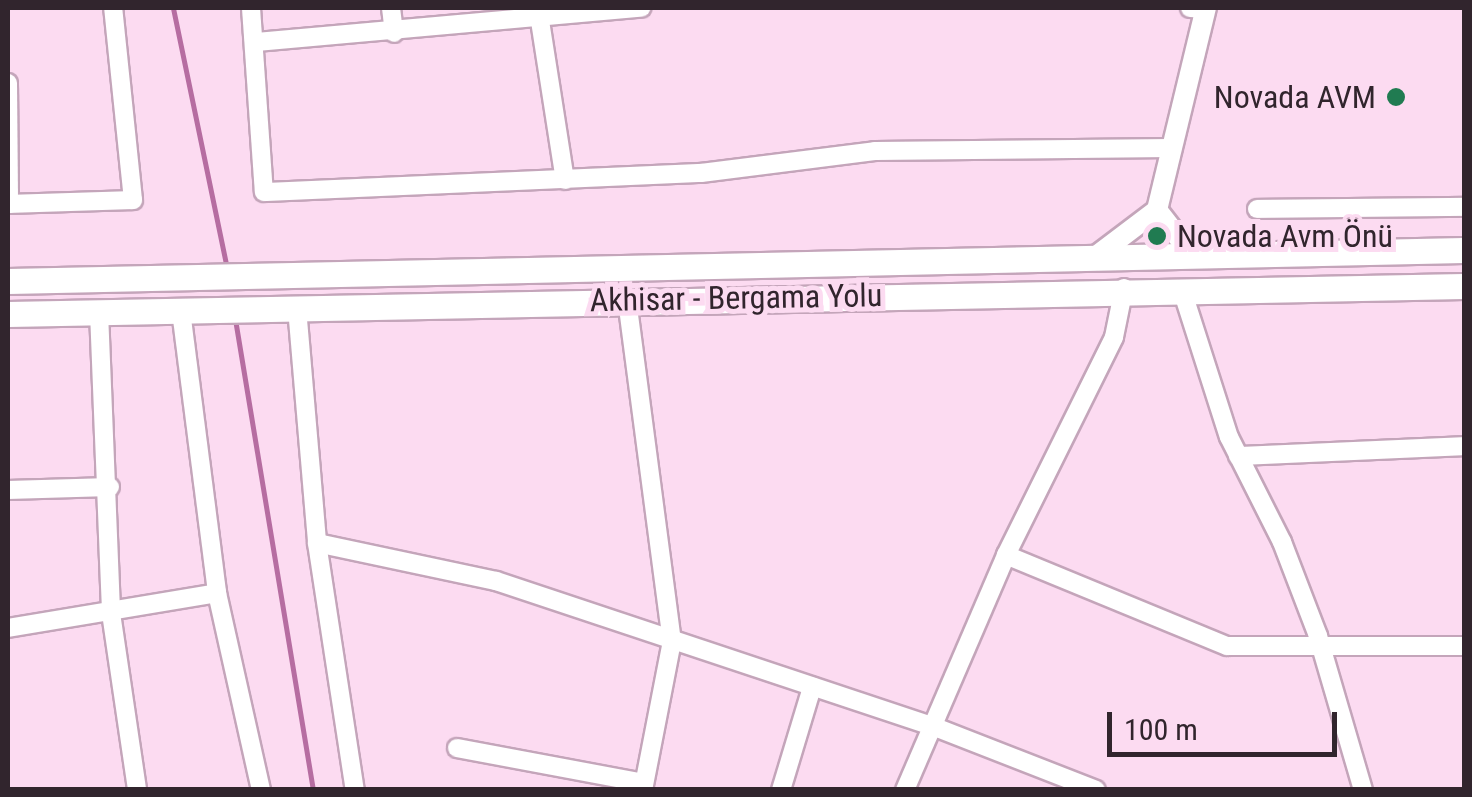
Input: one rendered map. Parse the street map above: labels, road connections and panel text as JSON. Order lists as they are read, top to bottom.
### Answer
{
  "streets": {
    "main road": ["Akhisar - Bergama Yolu"]
  },
  "places": ["Novada AVM", "Novada Avm Önü"],
  "scale_bar": "100 m"
}
